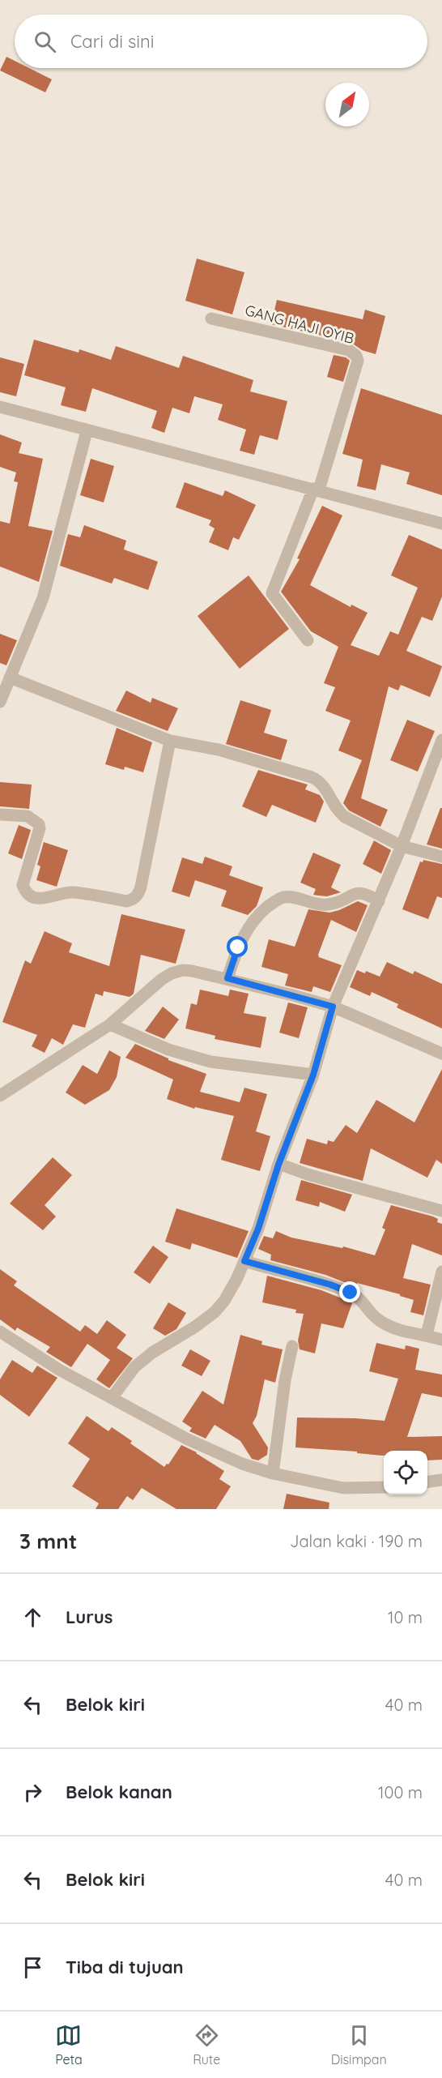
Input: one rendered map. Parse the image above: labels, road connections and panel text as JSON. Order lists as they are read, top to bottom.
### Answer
{
  "streets": {
    "street": ["GANG HAJI OYIB"]
  },
  "north": "top right",
  "page": {
    "search": "Cari di sini",
    "heading": ["3 mnt", "Jalan kaki · 190 m"],
    "list": [
      ["Lurus", "10 m"],
      ["Belok kiri", "40 m"],
      ["Belok kanan", "100 m"],
      ["Belok kiri", "40 m"],
      "Tiba di tujuan"
    ],
    "nav": ["Peta", "Rute", "Disimpan"]
  }
}
